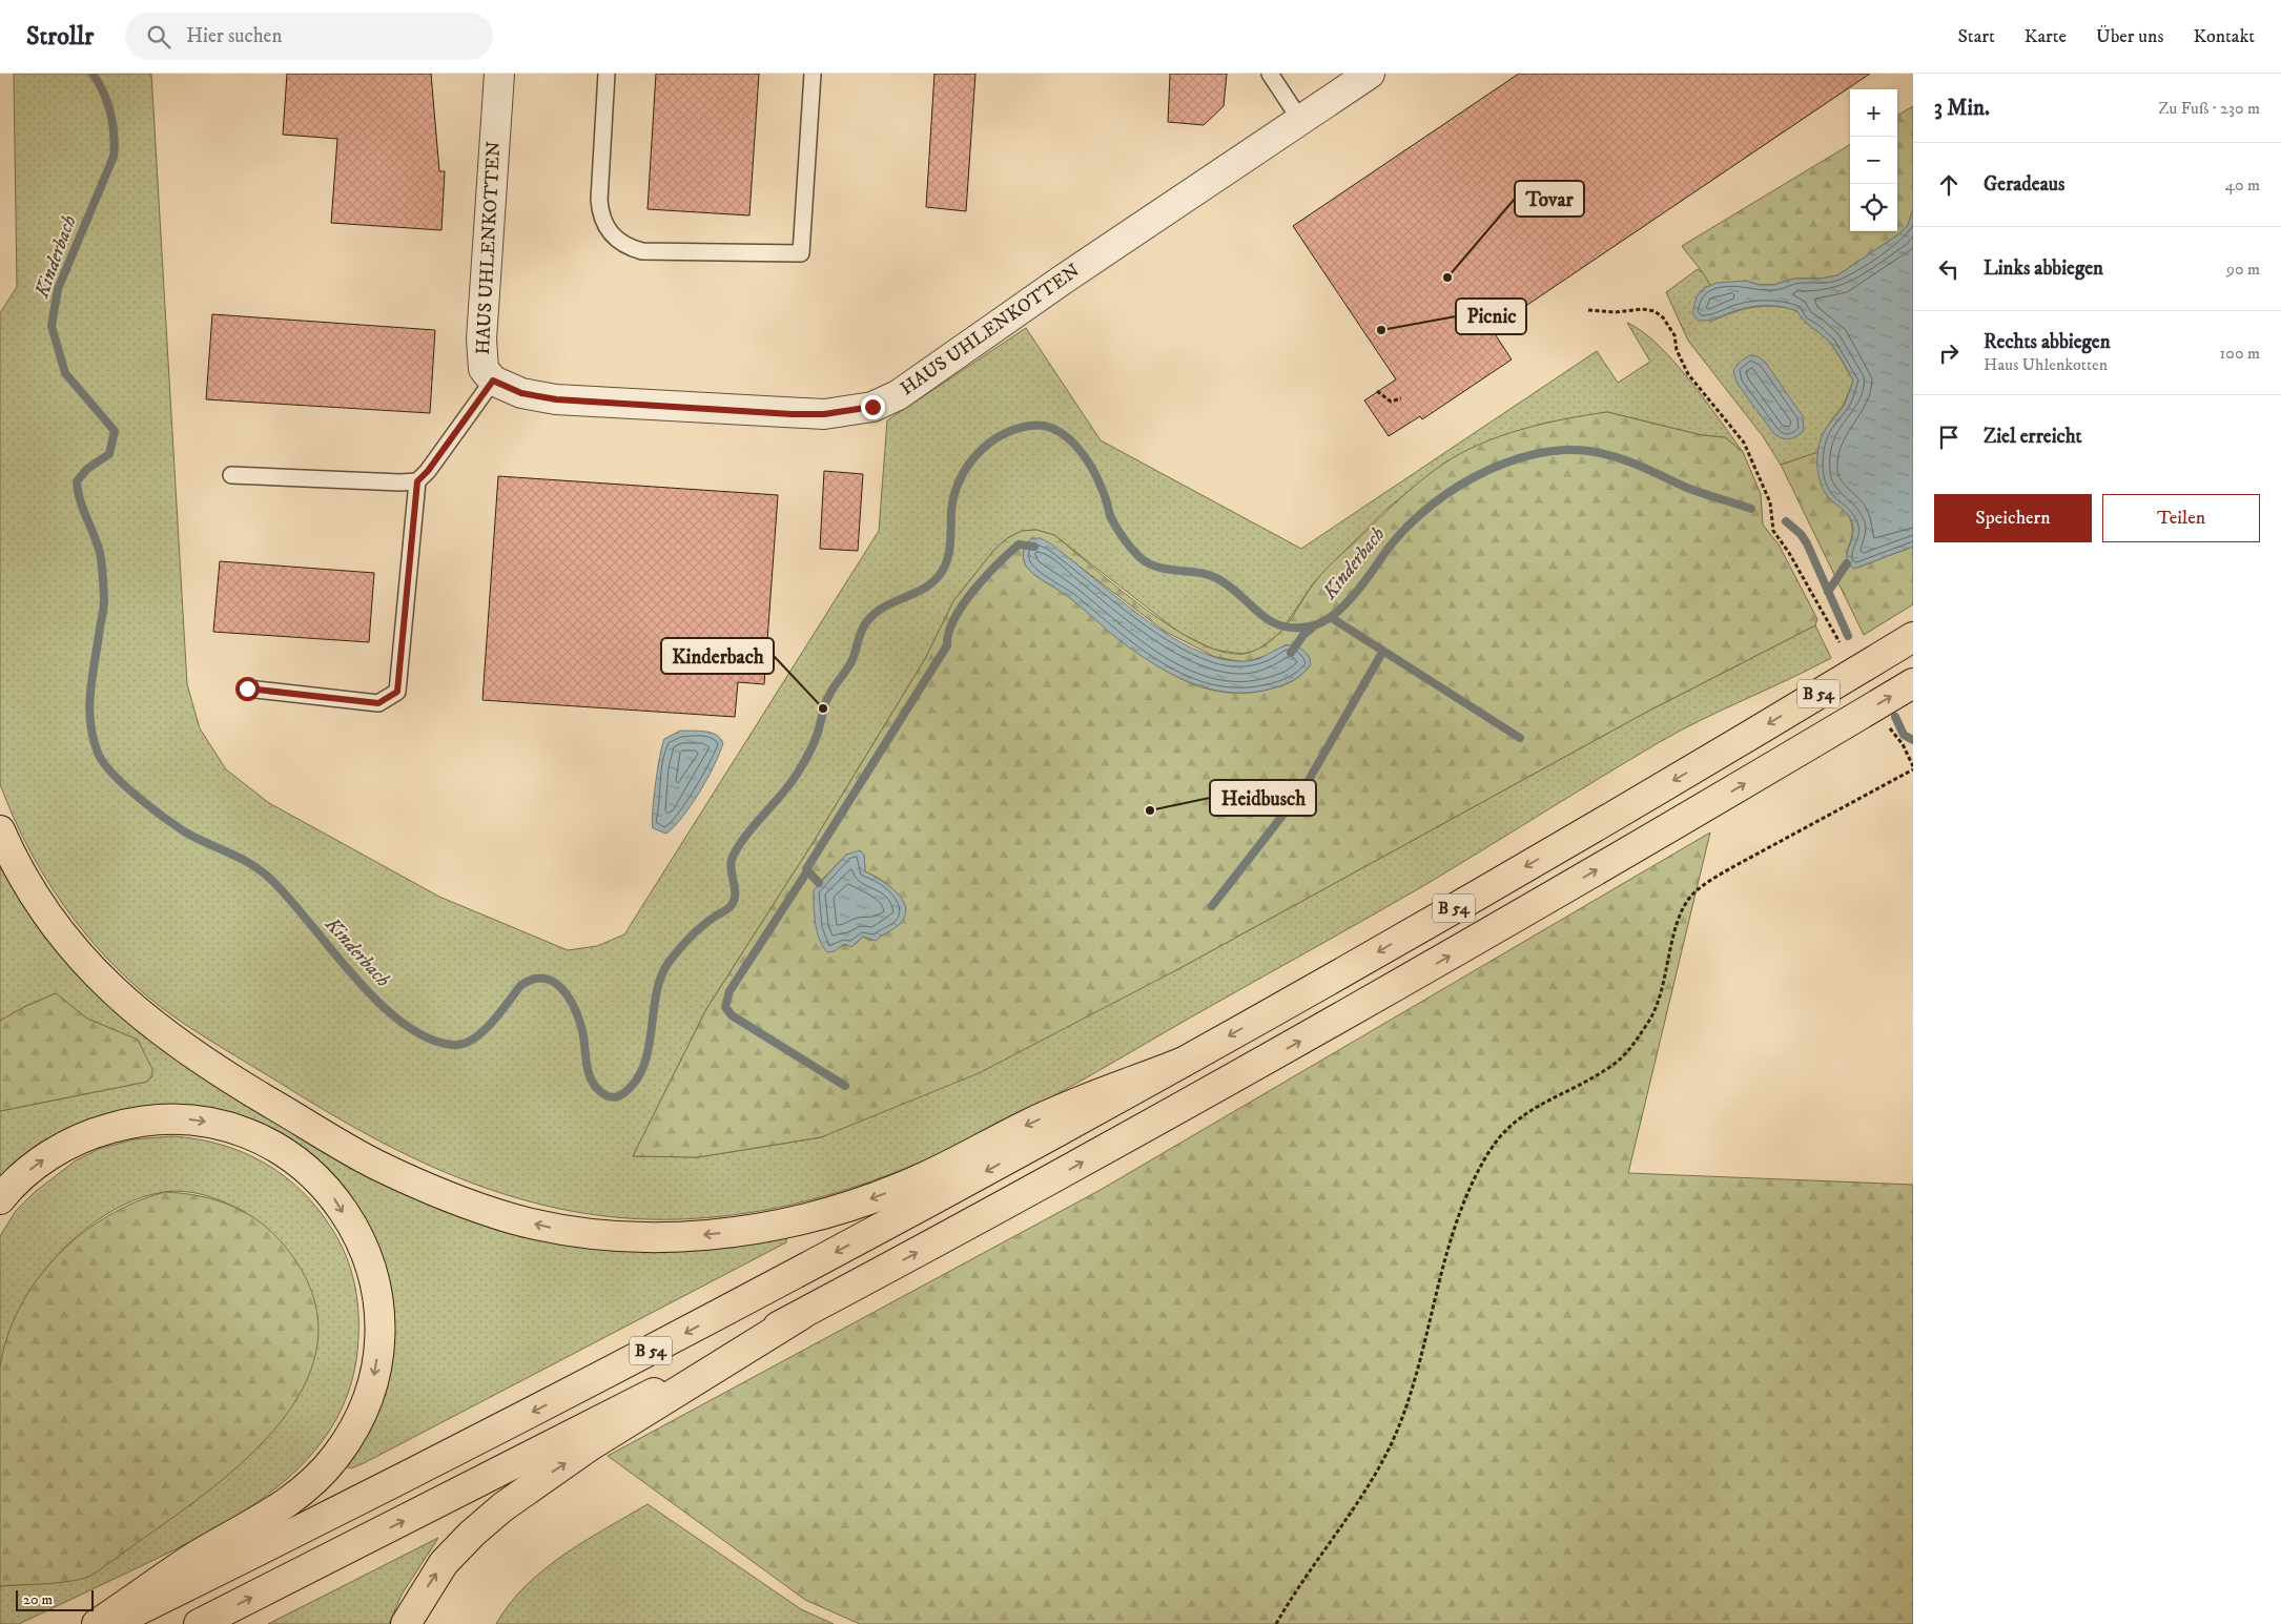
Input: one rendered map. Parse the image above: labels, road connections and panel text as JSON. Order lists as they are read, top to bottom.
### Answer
{
  "streets": {
    "highway": ["B 54"],
    "street": ["HAUS UHLENKOTTEN"]
  },
  "water": ["Kinderbach"],
  "places": [
    "Tovar",
    "Picnic",
    "Kinderbach",
    "Heidbusch"
  ],
  "scale_bar": "20 m",
  "page": {
    "header": "Strollr",
    "search": "Hier suchen",
    "nav": [
      "Start",
      "Karte",
      "Über uns",
      "Kontakt"
    ],
    "heading": ["3 Min.", "Zu Fuß · 230 m"],
    "map_buttons": ["+", "−"],
    "list": [
      ["Geradeaus", "40 m"],
      ["Links abbiegen", "90 m"],
      ["Rechts abbiegen", "Haus Uhlenkotten", "100 m"],
      "Ziel erreicht"
    ],
    "buttons": ["Speichern", "Teilen"],
    "scale": "20 m"
  }
}
